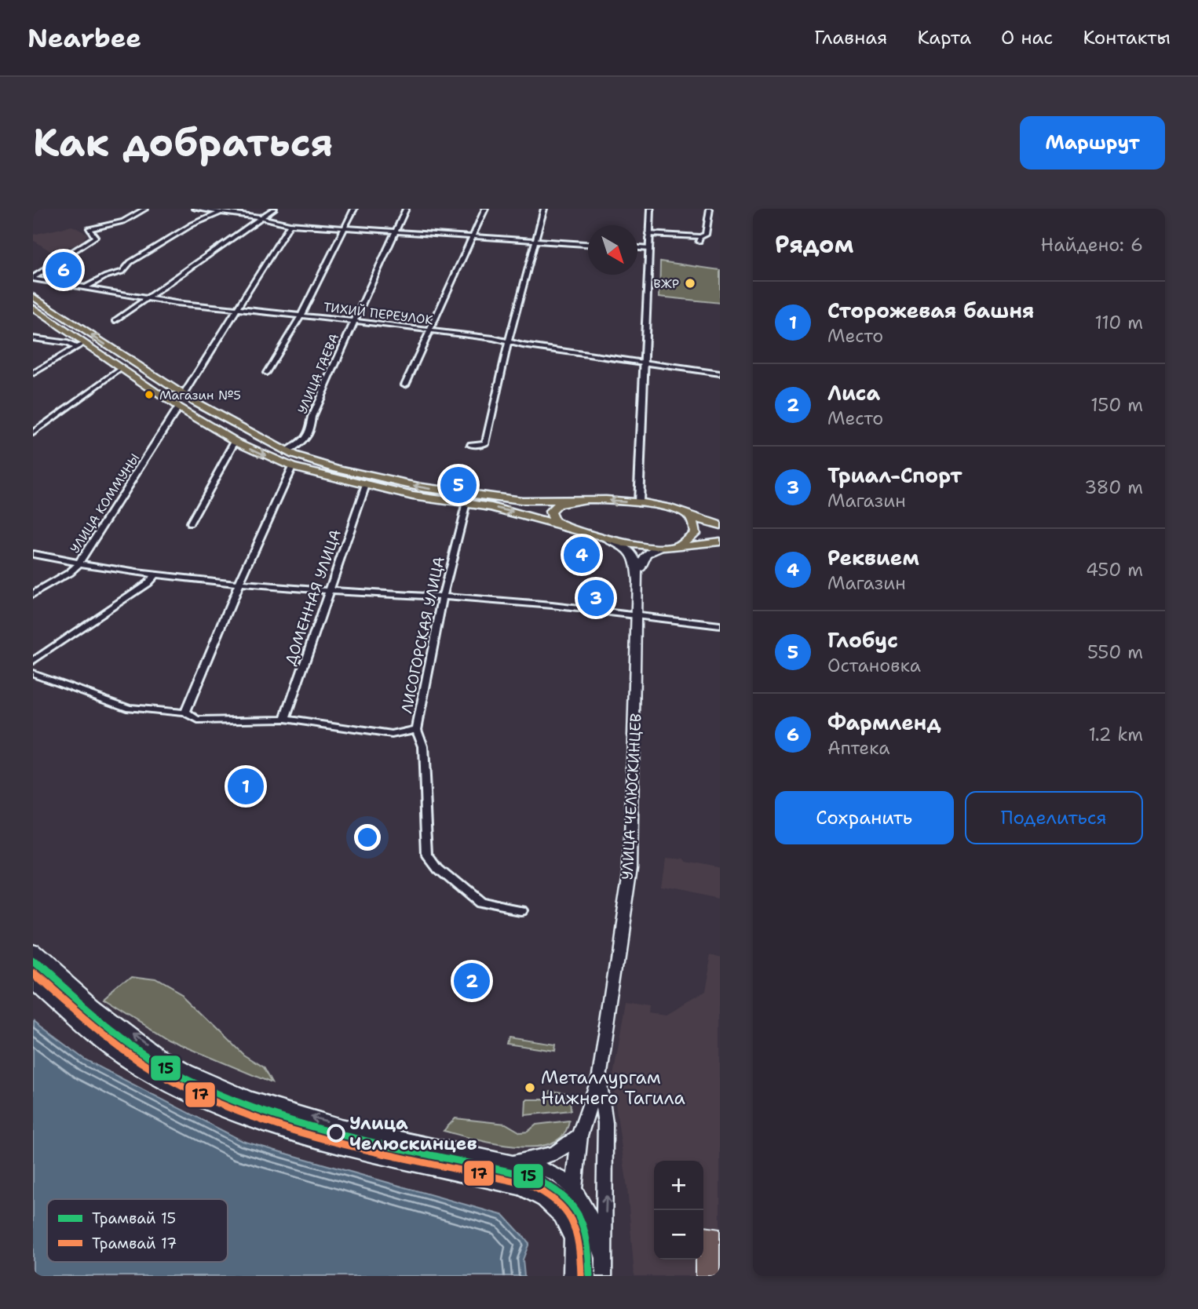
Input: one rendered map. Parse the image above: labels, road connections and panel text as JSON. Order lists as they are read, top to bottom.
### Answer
{
  "streets": {
    "main road": ["УЛИЦА ЧЕЛЮСКИНЦЕВ"],
    "street": [
      "ТИХИЙ ПЕРЕУЛОК",
      "УЛИЦА ГАЕВА",
      "УЛИЦА КОММУНЫ",
      "ДОМЕННАЯ УЛИЦА",
      "ЛИСОГОРСКАЯ УЛИЦА"
    ]
  },
  "crossings": [
    ["ТИХИЙ ПЕРЕУЛОК", "УЛИЦА ГАЕВА"]
  ],
  "places": [
    "ВЖР",
    "Магазин №5",
    "Металлургам Нижнего Тагила",
    "Улица Челюскинцев"
  ],
  "lines": ["tram line 15", "tram line 17"],
  "legend": ["Трамвай 15", "Трамвай 17"],
  "north": "bottom right",
  "page": {
    "header": "Nearbee",
    "nav": [
      "Главная",
      "Карта",
      "О нас",
      "Контакты"
    ],
    "buttons": [
      "Маршрут",
      ["Сохранить", "Поделиться"]
    ],
    "title": "Как добраться",
    "heading": ["Рядом", "Найдено: 6"],
    "pins": [
      "6",
      "5",
      "4",
      "3",
      "1",
      "2"
    ],
    "list": [
      {
        "mark": "1",
        "name": "Сторожевая башня",
        "note": "Место",
        "value": "110 m"
      },
      {
        "mark": "2",
        "name": "Лиса",
        "note": "Место",
        "value": "150 m"
      },
      {
        "mark": "3",
        "name": "Триал-Спорт",
        "note": "Магазин",
        "value": "380 m"
      },
      {
        "mark": "4",
        "name": "Реквием",
        "note": "Магазин",
        "value": "450 m"
      },
      {
        "mark": "5",
        "name": "Глобус",
        "note": "Остановка",
        "value": "550 m"
      },
      {
        "mark": "6",
        "name": "Фармленд",
        "note": "Аптека",
        "value": "1.2 km"
      }
    ],
    "map_buttons": ["+", "−"]
  }
}
